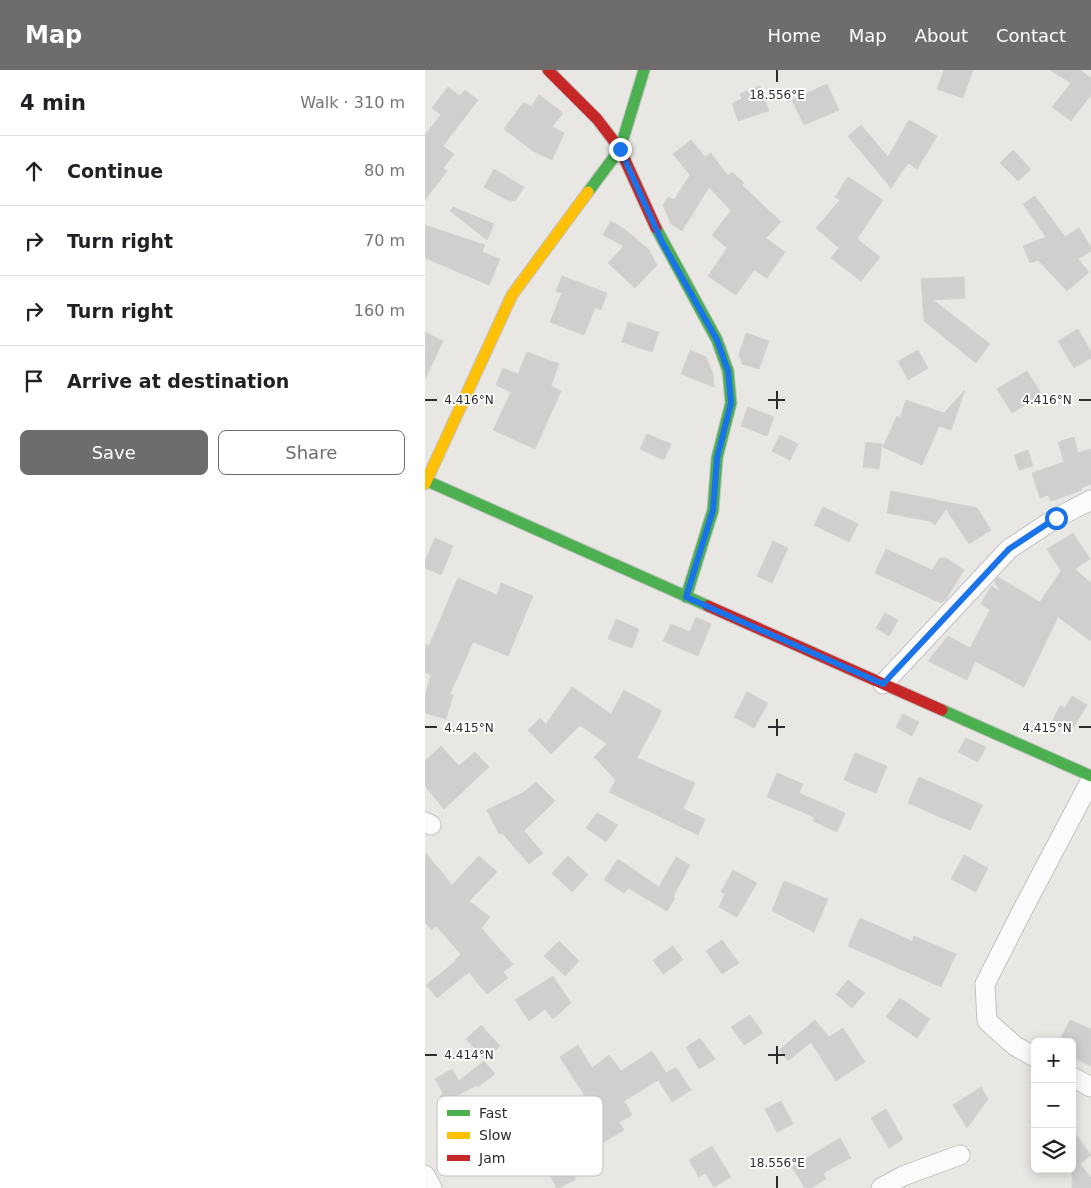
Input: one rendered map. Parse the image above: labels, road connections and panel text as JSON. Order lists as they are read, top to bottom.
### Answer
{
  "legend": ["Fast", "Slow", "Jam"],
  "page": {
    "header": "Map",
    "nav": [
      "Home",
      "Map",
      "About",
      "Contact"
    ],
    "heading": ["4 min", "Walk · 310 m"],
    "list": [
      ["Continue", "80 m"],
      ["Turn right", "70 m"],
      ["Turn right", "160 m"],
      "Arrive at destination"
    ],
    "buttons": ["Save", "Share"],
    "map_buttons": ["+", "−"]
  },
  "coordinates": [
    "18.556°E",
    "4.416°N",
    "4.415°N",
    "4.414°N"
  ]
}
